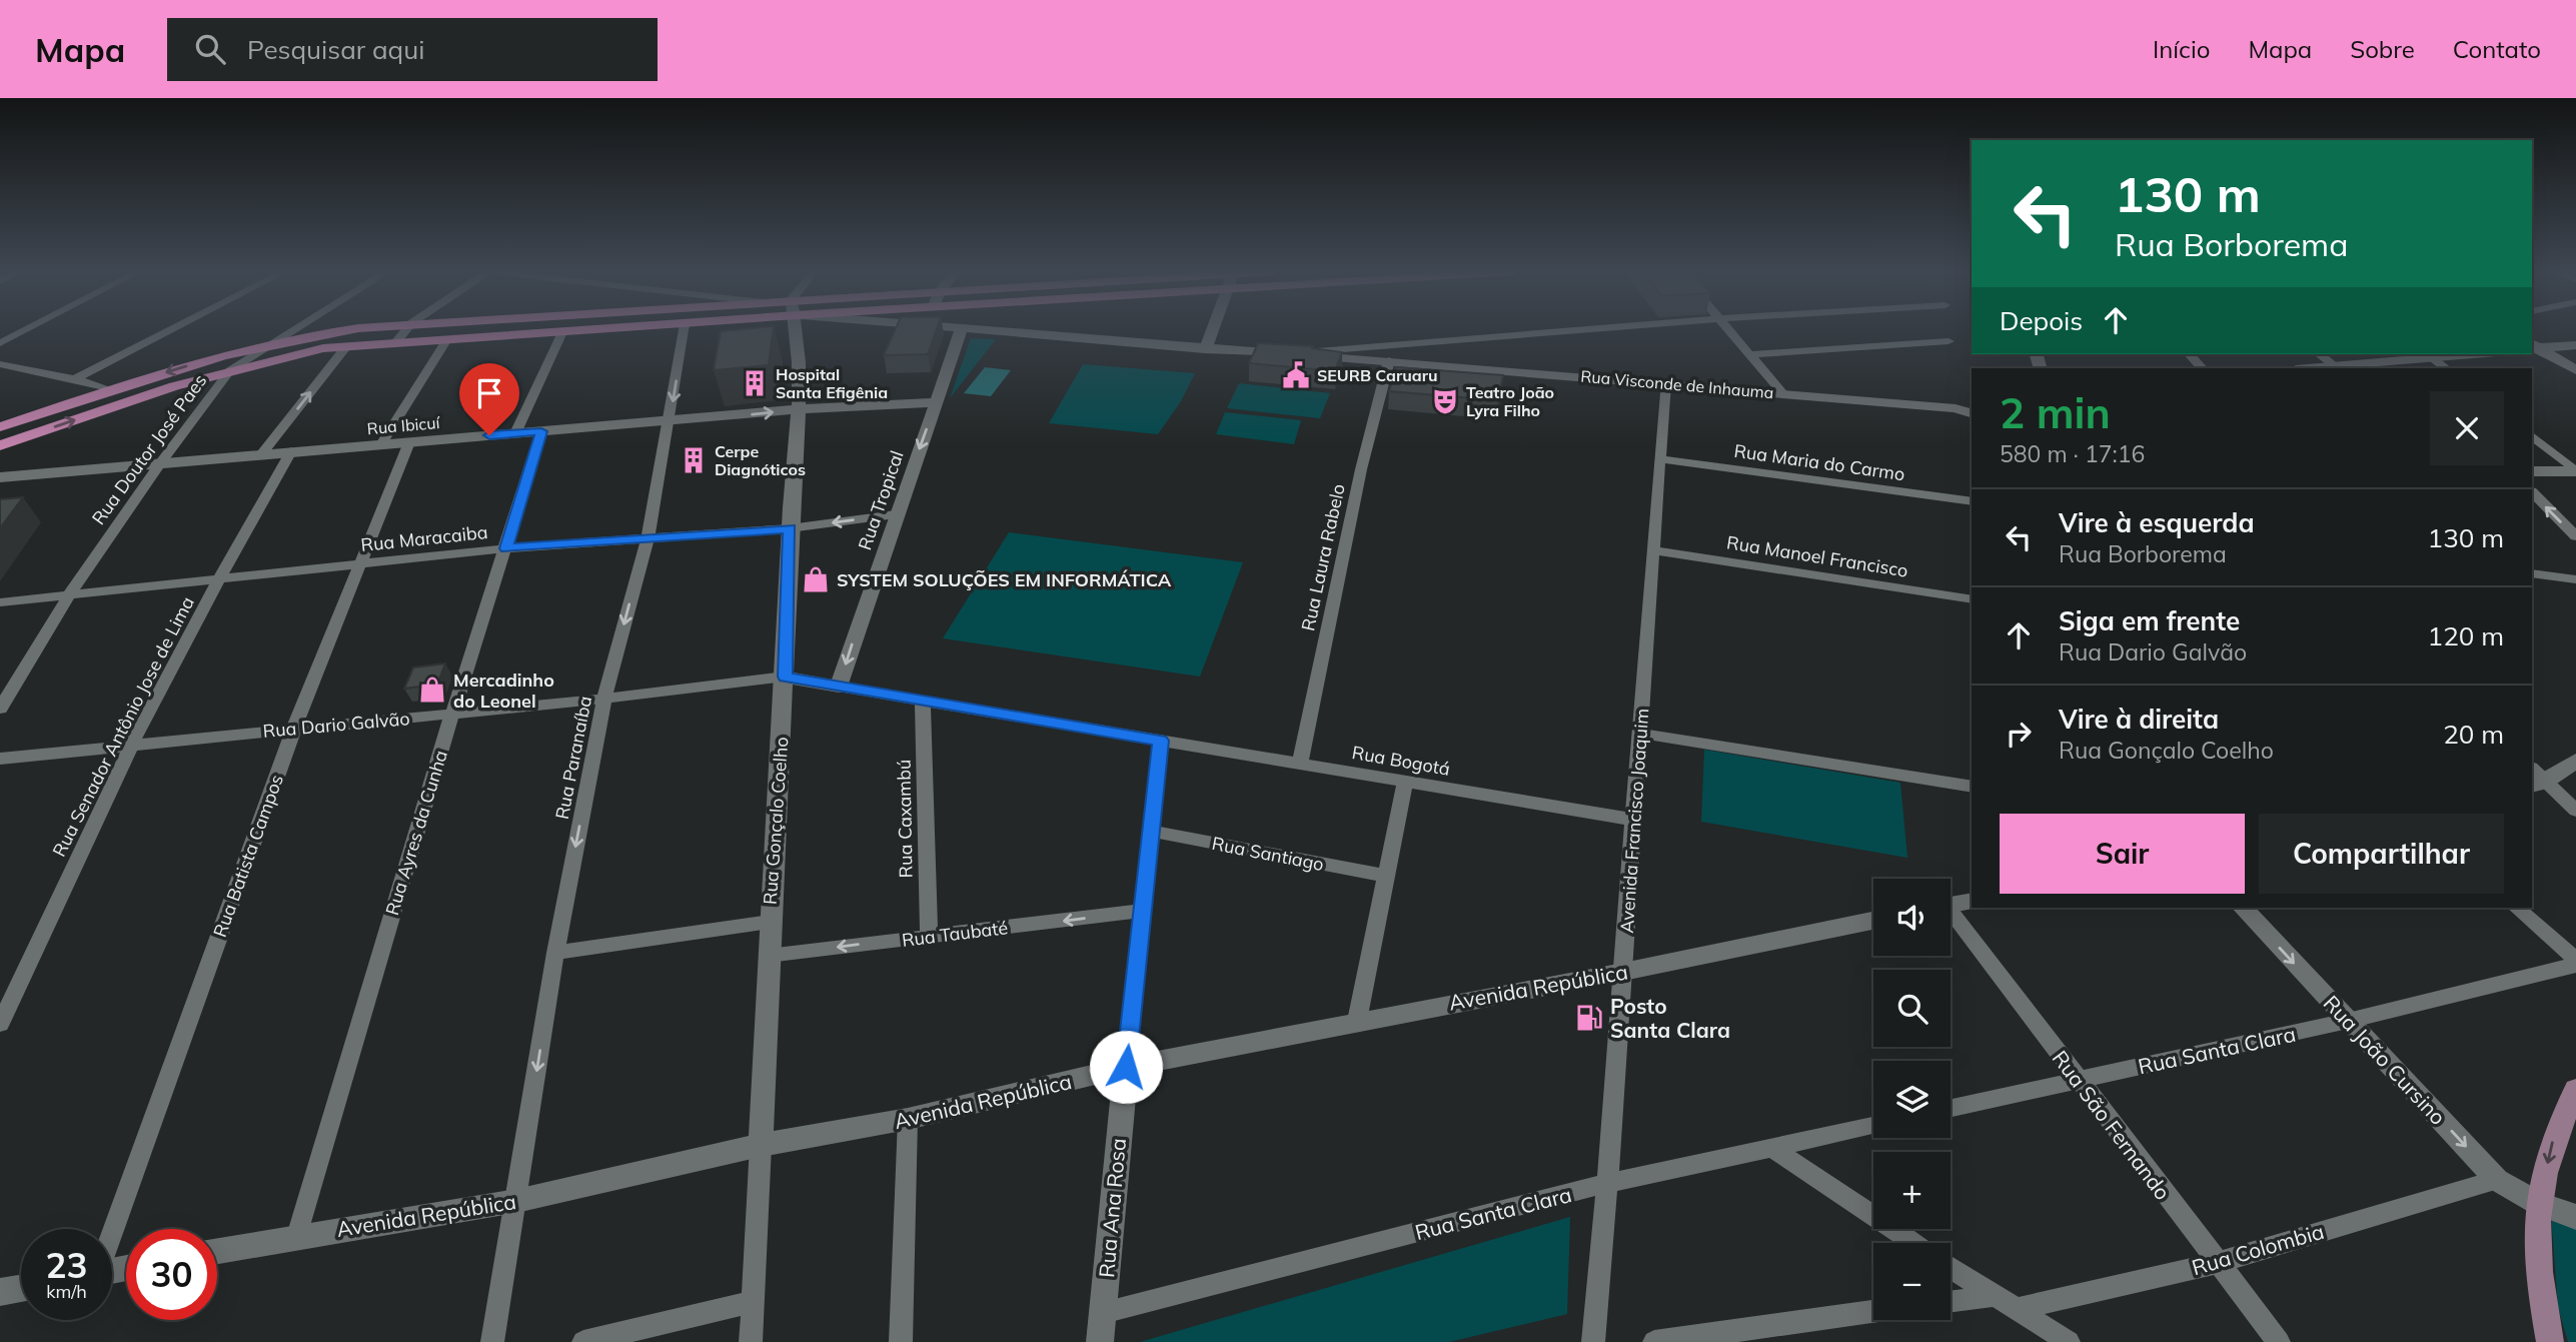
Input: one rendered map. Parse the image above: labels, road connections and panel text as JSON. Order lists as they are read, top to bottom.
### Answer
{
  "streets": {
    "street": [
      "Rua Visconde de Inhauma",
      "Rua Ibicuí",
      "Rua Doutor José Paes",
      "Rua Maria do Carmo",
      "Rua Tropical",
      "Rua Maracaiba",
      "Rua Manoel Francisco",
      "Rua Laura Rabelo",
      "Rua Dario Galvão",
      "Rua Senador Antônio Jose de Lima",
      "Rua Paranaíba",
      "Rua Bogotá",
      "Rua Caxambú",
      "Rua Gonçalo Coelho",
      "Avenida Francisco Joaquim",
      "Rua Ayres da Cunha",
      "Rua Santiago",
      "Rua Batista Campos",
      "Rua Taubaté",
      "Avenida República",
      "Rua Santa Clara",
      "Rua João Cursino",
      "Rua São Fernando",
      "Rua Ana Rosa",
      "Rua Colombia"
    ]
  },
  "crossings": [
    ["Rua Visconde de Inhauma", "Rua Laura Rabelo"],
    ["Rua Visconde de Inhauma", "Avenida Francisco Joaquim"],
    ["Rua Ibicuí", "Rua Doutor José Paes"],
    ["Rua Ibicuí", "Rua Tropical"],
    ["Rua Ibicuí", "Rua Senador Antônio Jose de Lima"],
    ["Rua Ibicuí", "Rua Paranaíba"],
    ["Rua Ibicuí", "Rua Gonçalo Coelho"],
    ["Rua Ibicuí", "Rua Ayres da Cunha"],
    ["Rua Ibicuí", "Rua Batista Campos"],
    ["Rua Doutor José Paes", "Rua Maracaiba"],
    ["Rua Maria do Carmo", "Avenida Francisco Joaquim"],
    ["Rua Tropical", "Rua Maracaiba"],
    ["Rua Tropical", "Rua Dario Galvão"],
    ["Rua Tropical", "Rua Bogotá"],
    ["Rua Maracaiba", "Rua Senador Antônio Jose de Lima"],
    ["Rua Maracaiba", "Rua Paranaíba"],
    ["Rua Maracaiba", "Rua Gonçalo Coelho"],
    ["Rua Maracaiba", "Rua Ayres da Cunha"],
    ["Rua Maracaiba", "Rua Batista Campos"],
    ["Rua Manoel Francisco", "Avenida Francisco Joaquim"],
    ["Rua Laura Rabelo", "Rua Bogotá"],
    ["Rua Dario Galvão", "Rua Senador Antônio Jose de Lima"],
    ["Rua Dario Galvão", "Rua Paranaíba"],
    ["Rua Dario Galvão", "Rua Bogotá"],
    ["Rua Dario Galvão", "Rua Gonçalo Coelho"],
    ["Rua Dario Galvão", "Rua Ayres da Cunha"],
    ["Rua Dario Galvão", "Rua Batista Campos"],
    ["Rua Paranaíba", "Avenida República"],
    ["Rua Bogotá", "Rua Caxambú"],
    ["Rua Bogotá", "Avenida Francisco Joaquim"],
    ["Rua Bogotá", "Rua Ana Rosa"],
    ["Rua Caxambú", "Rua Taubaté"],
    ["Rua Gonçalo Coelho", "Rua Taubaté"],
    ["Rua Gonçalo Coelho", "Avenida República"],
    ["Avenida Francisco Joaquim", "Avenida República"],
    ["Avenida Francisco Joaquim", "Rua Santa Clara"],
    ["Rua Ayres da Cunha", "Avenida República"],
    ["Rua Santiago", "Rua Ana Rosa"],
    ["Rua Taubaté", "Rua Ana Rosa"],
    ["Avenida República", "Rua Ana Rosa"],
    ["Rua Santa Clara", "Rua João Cursino"],
    ["Rua Santa Clara", "Rua São Fernando"],
    ["Rua Santa Clara", "Rua Ana Rosa"],
    ["Rua João Cursino", "Rua Colombia"],
    ["Rua São Fernando", "Rua Colombia"]
  ],
  "one_way": [
    "Rua Tropical",
    "Rua Paranaíba",
    "Rua Taubaté",
    "Rua João Cursino"
  ],
  "places": {
    "public building": ["SEURB Caruaru"],
    "building": ["Hospital Santa Efigênia", "Cerpe Diagnóticos"],
    "theatre": ["Teatro João Lyra Filho"],
    "shop": ["SYSTEM SOLUÇÕES EM INFORMÁTICA", "Mercadinho do Leonel"],
    "fuel station": ["Posto Santa Clara"]
  },
  "page": {
    "header": "Mapa",
    "search": "Pesquisar aqui",
    "nav": [
      "Início",
      "Mapa",
      "Sobre",
      "Contato"
    ],
    "turn": ["130 m", "Rua Borborema"],
    "then": "Depois",
    "heading": ["2 min", "580 m · 17:16"],
    "list": [
      {
        "name": "Vire à esquerda",
        "note": "Rua Borborema",
        "value": "130 m"
      },
      {
        "name": "Siga em frente",
        "note": "Rua Dario Galvão",
        "value": "120 m"
      },
      {
        "name": "Vire à direita",
        "note": "Rua Gonçalo Coelho",
        "value": "20 m"
      }
    ],
    "buttons": ["Sair", "Compartilhar"],
    "map_buttons": ["+", "−"],
    "speed": "23 km/h",
    "limit": "30"
  }
}
